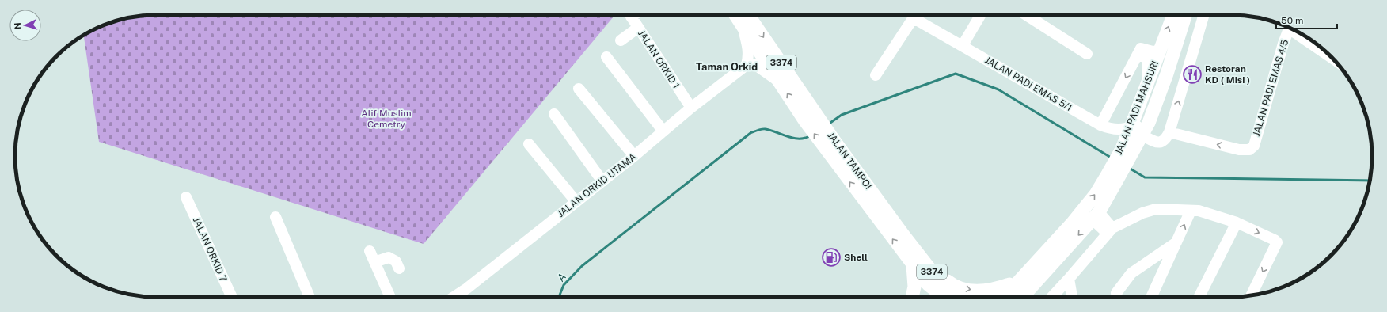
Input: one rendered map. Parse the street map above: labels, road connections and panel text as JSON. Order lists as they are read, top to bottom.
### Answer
{
  "streets": {
    "main road": ["3374", "JALAN PADI MAHSURI", "JALAN TAMPOI"],
    "street": [
      "JALAN ORKID 1",
      "JALAN PADI EMAS 5/1",
      "JALAN PADI EMAS 4/5",
      "JALAN ORKID UTAMA",
      "JALAN ORKID 7"
    ]
  },
  "crossings": [
    ["JALAN ORKID 1", "JALAN ORKID UTAMA"],
    ["JALAN PADI EMAS 5/1", "JALAN PADI MAHSURI"]
  ],
  "districts": ["Taman Orkid"],
  "water": ["A"],
  "parks": ["Alif Muslim Cemetry"],
  "places": {
    "restaurant": ["Restoran KD ( Misi )"],
    "fuel station": ["Shell"]
  },
  "scale_bar": "50 m",
  "north": "left"
}
